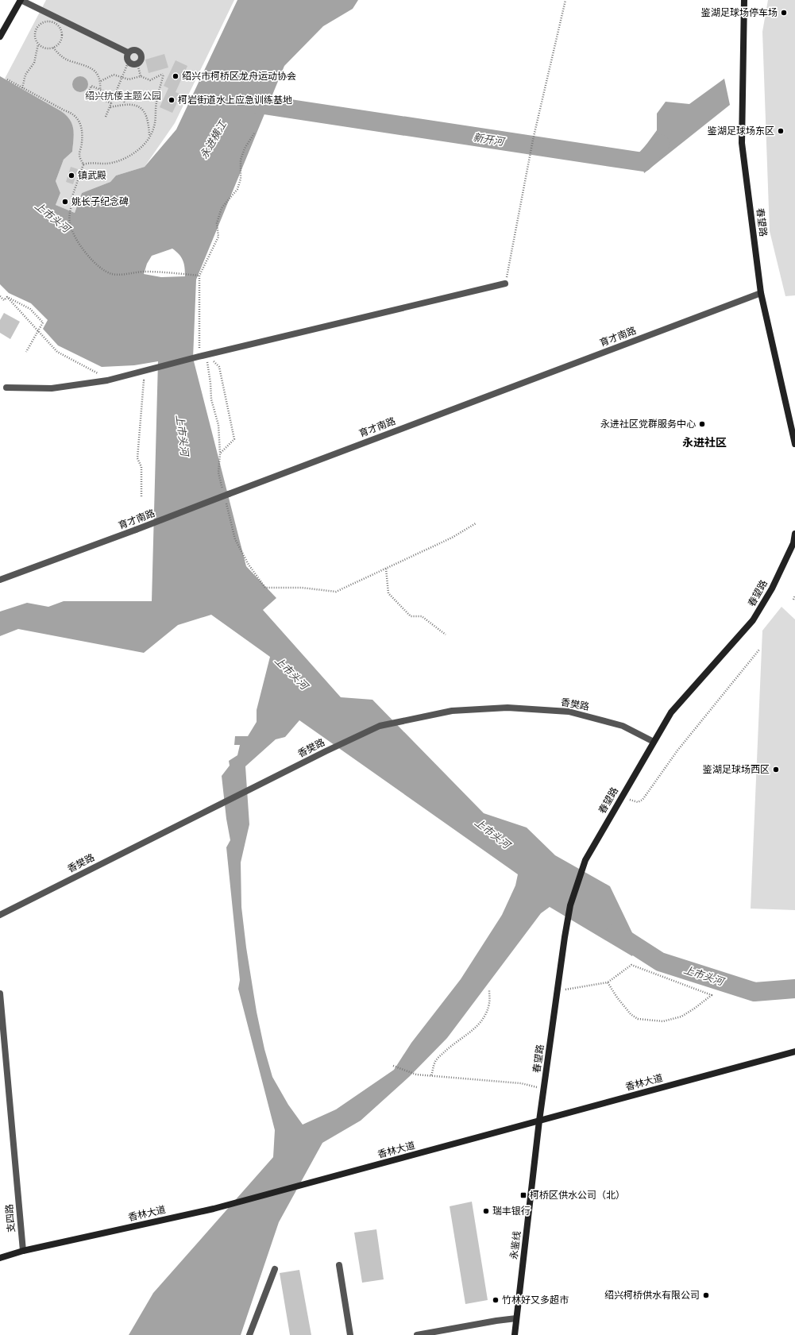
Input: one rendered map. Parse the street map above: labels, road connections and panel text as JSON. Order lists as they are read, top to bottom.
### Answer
{
  "streets": {
    "street": [
      "春望路",
      "育才南路",
      "香樊路",
      "香林大道",
      "支四路",
      "永鉴线"
    ]
  },
  "crossings": [
    ["春望路", "育才南路"],
    ["春望路", "香樊路"],
    ["春望路", "香林大道"],
    ["春望路", "永鉴线"],
    ["香林大道", "支四路"],
    ["香林大道", "永鉴线"]
  ],
  "districts": ["永进社区"],
  "water": ["新开河", "永进横江", "上市头河"],
  "parks": ["绍兴抗倭主题公园"],
  "places": {
    "other": [
      "鉴湖足球场停车场",
      "绍兴市柯桥区龙舟运动协会",
      "柯岩街道水上应急训练基地",
      "鉴湖足球场东区",
      "镇武殿",
      "姚长子纪念碑",
      "永进社区党群服务中心",
      "鉴湖足球场西区",
      "瑞丰银行",
      "绍兴柯桥供水有限公司",
      "竹林好又多超市"
    ],
    "transit": ["柯桥区供水公司（北）"]
  }
}
